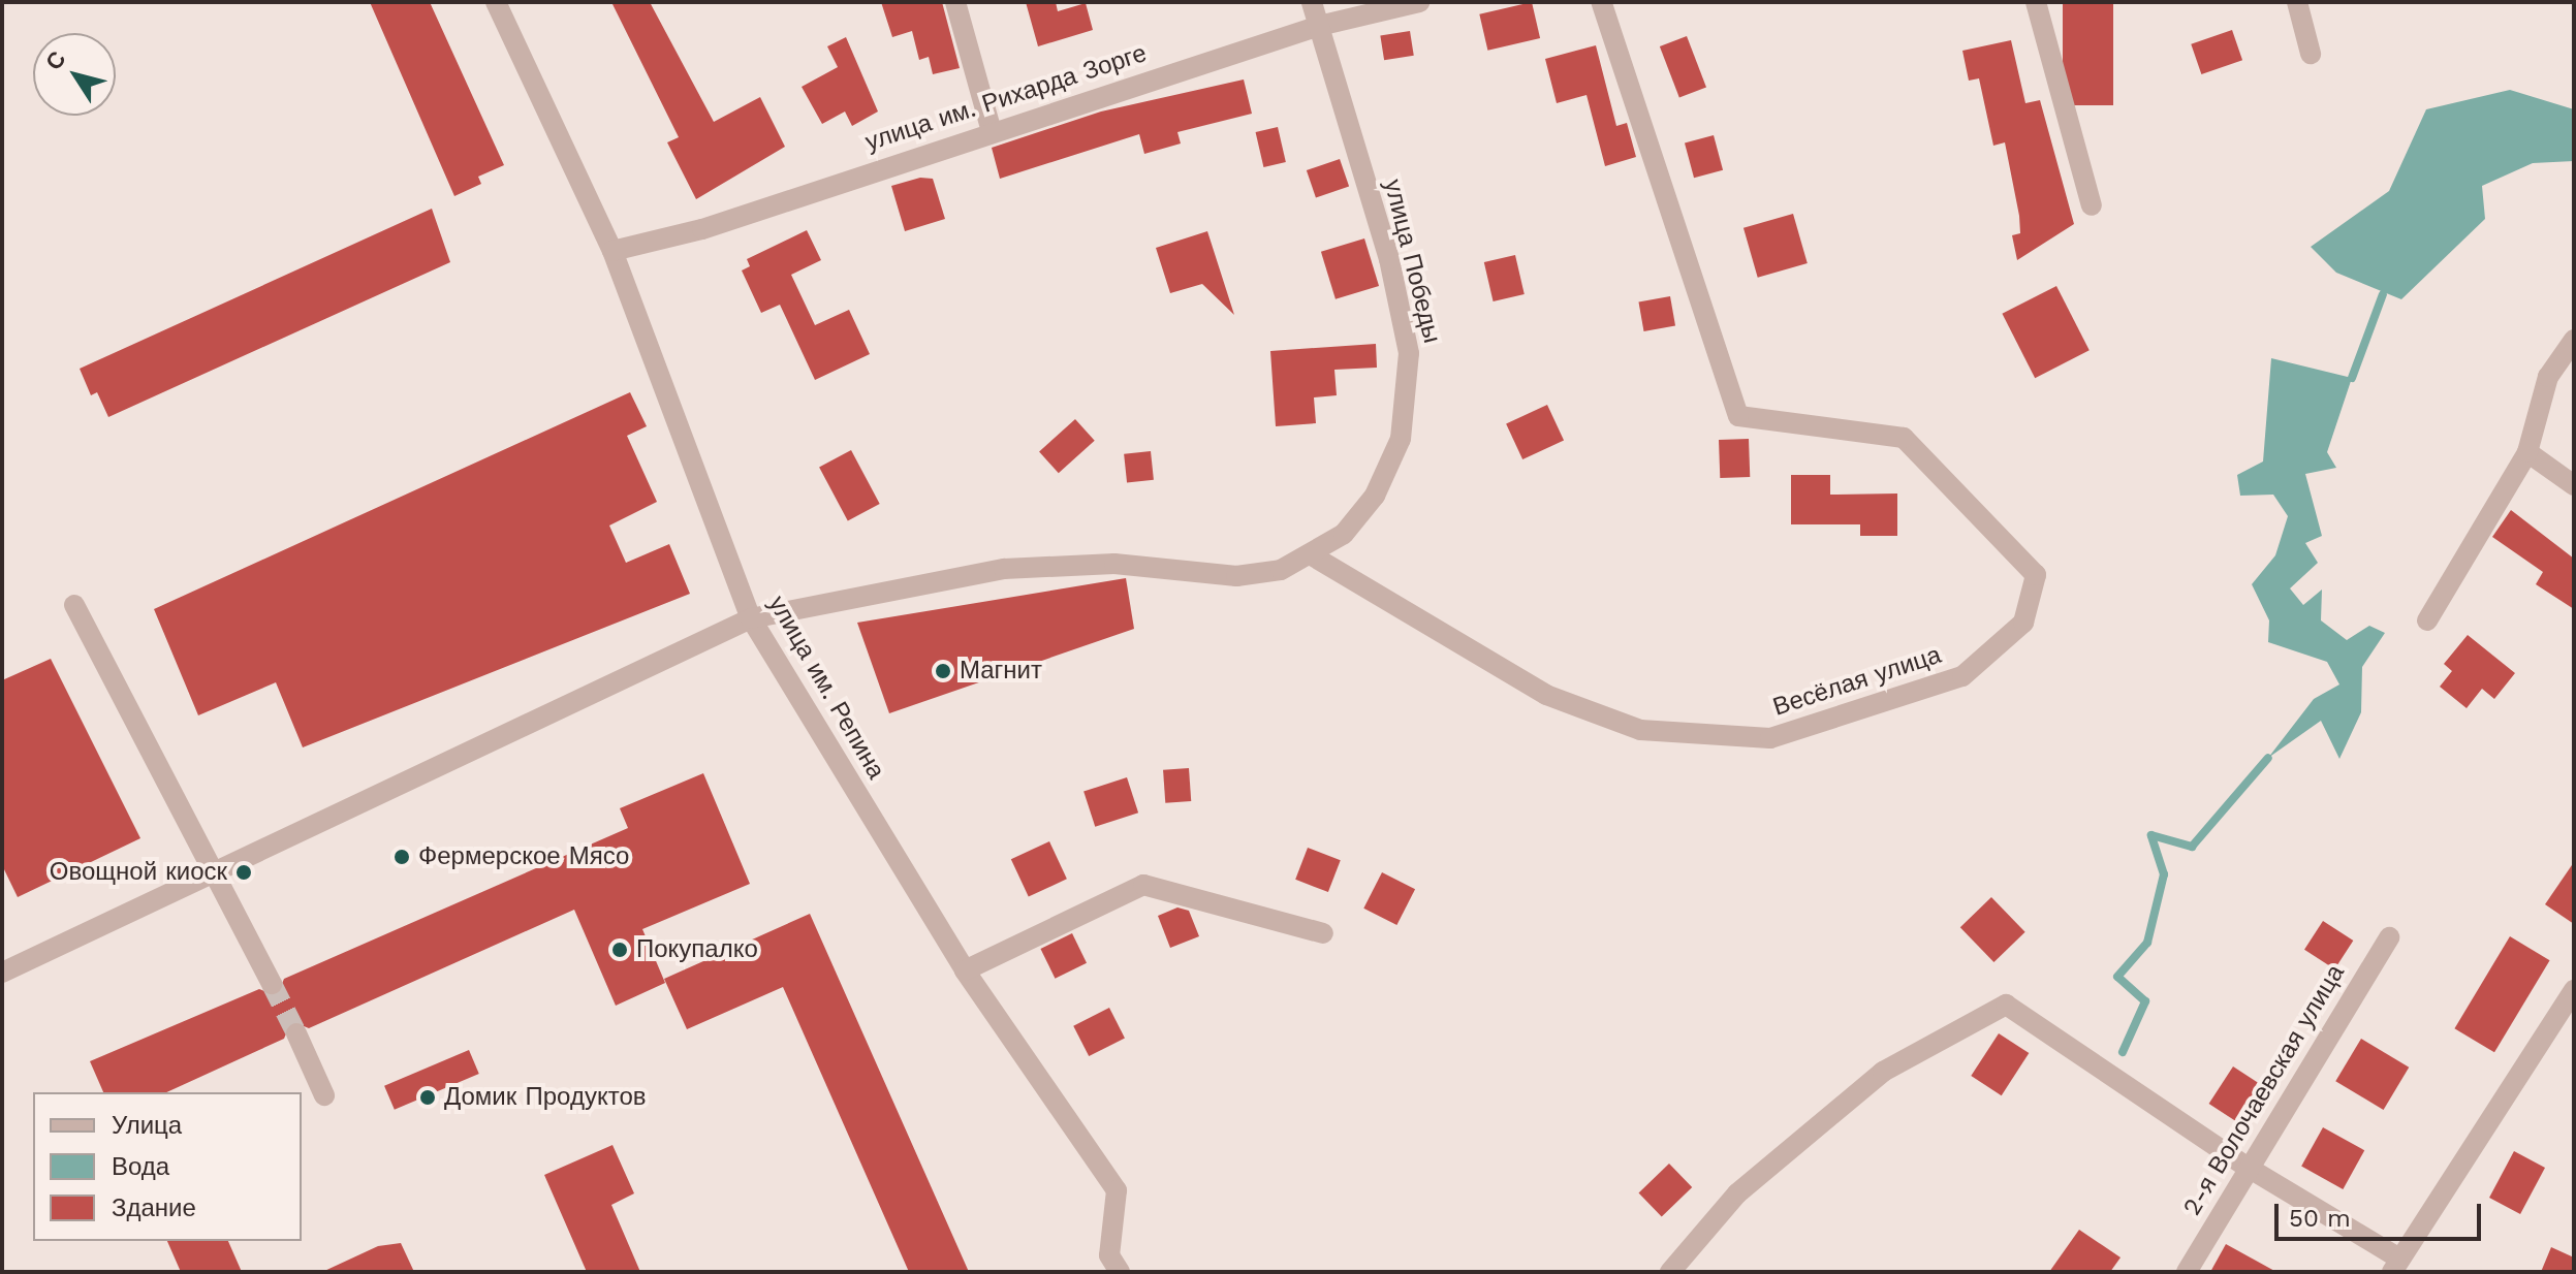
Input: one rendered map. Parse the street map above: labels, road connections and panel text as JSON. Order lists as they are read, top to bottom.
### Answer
{
  "streets": {
    "street": [
      "улица им. Рихарда Зорге",
      "улица Победы",
      "Весёлая улица",
      "улица им. Репина",
      "2-я Волочаевская улица"
    ]
  },
  "crossings": [
    ["улица им. Рихарда Зорге", "улица Победы"],
    ["улица им. Рихарда Зорге", "улица им. Репина"],
    ["улица Победы", "Весёлая улица"],
    ["улица Победы", "улица им. Репина"]
  ],
  "places": [
    "Магнит",
    "Фермерское Мясо",
    "Овощной киоск",
    "Покупалко",
    "Домик Продуктов"
  ],
  "legend": ["Улица", "Вода", "Здание"],
  "scale_bar": "50 m",
  "north": "top left"
}
